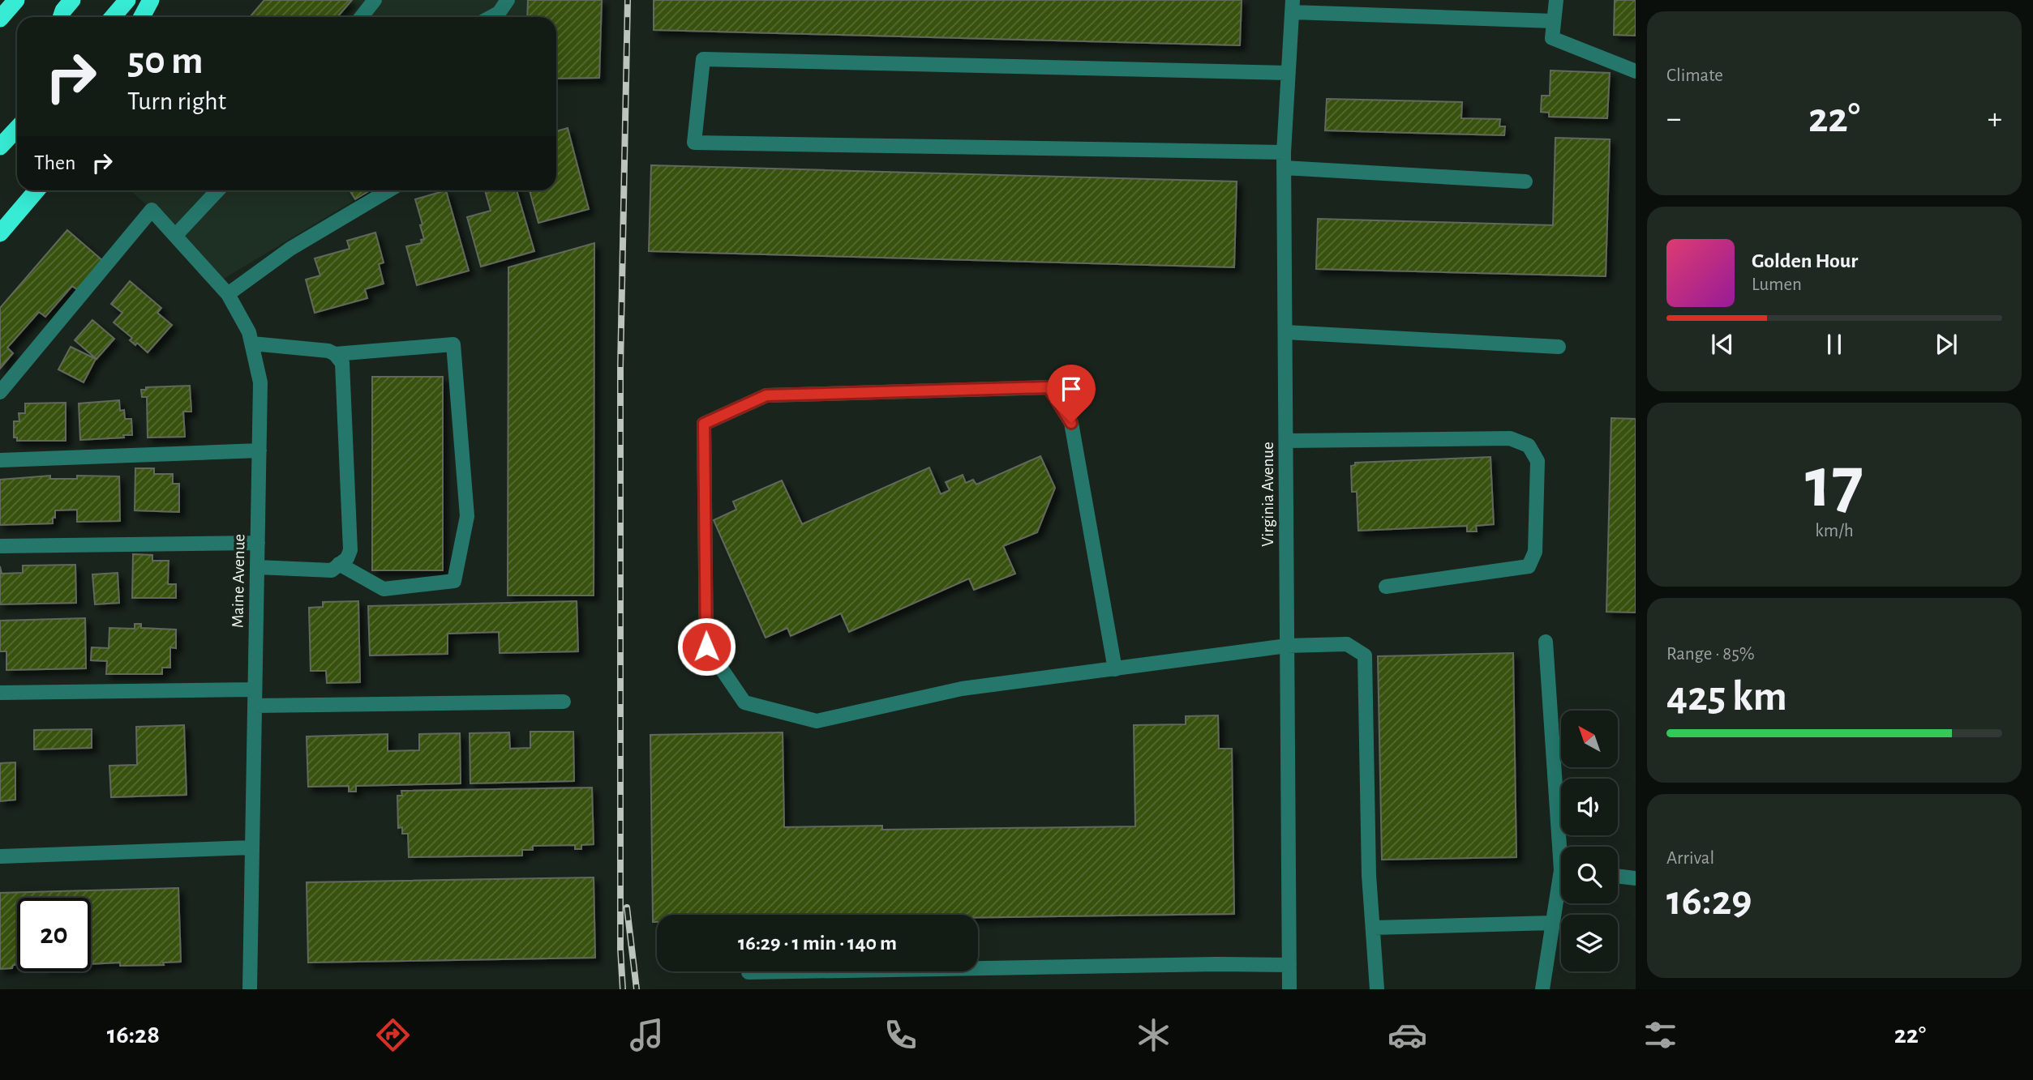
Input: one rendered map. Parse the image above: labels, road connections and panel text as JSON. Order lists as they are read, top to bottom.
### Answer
{
  "streets": {
    "street": ["Virginia Avenue", "Maine Avenue"]
  },
  "north": "top left",
  "page": {
    "tile": [
      "Climate",
      ["17", "km/h"],
      ["Range · 85%", "425 km"],
      ["Arrival", "16:29"]
    ],
    "turn": ["50 m", "Turn right"],
    "heat": ["−", "22°", "+"],
    "then": "Then",
    "song": ["Golden Hour", "Lumen"],
    "limit": "20",
    "trip": "16:29 · 1 min · 140 m",
    "tabs": ["16:28", "22°"]
  }
}
